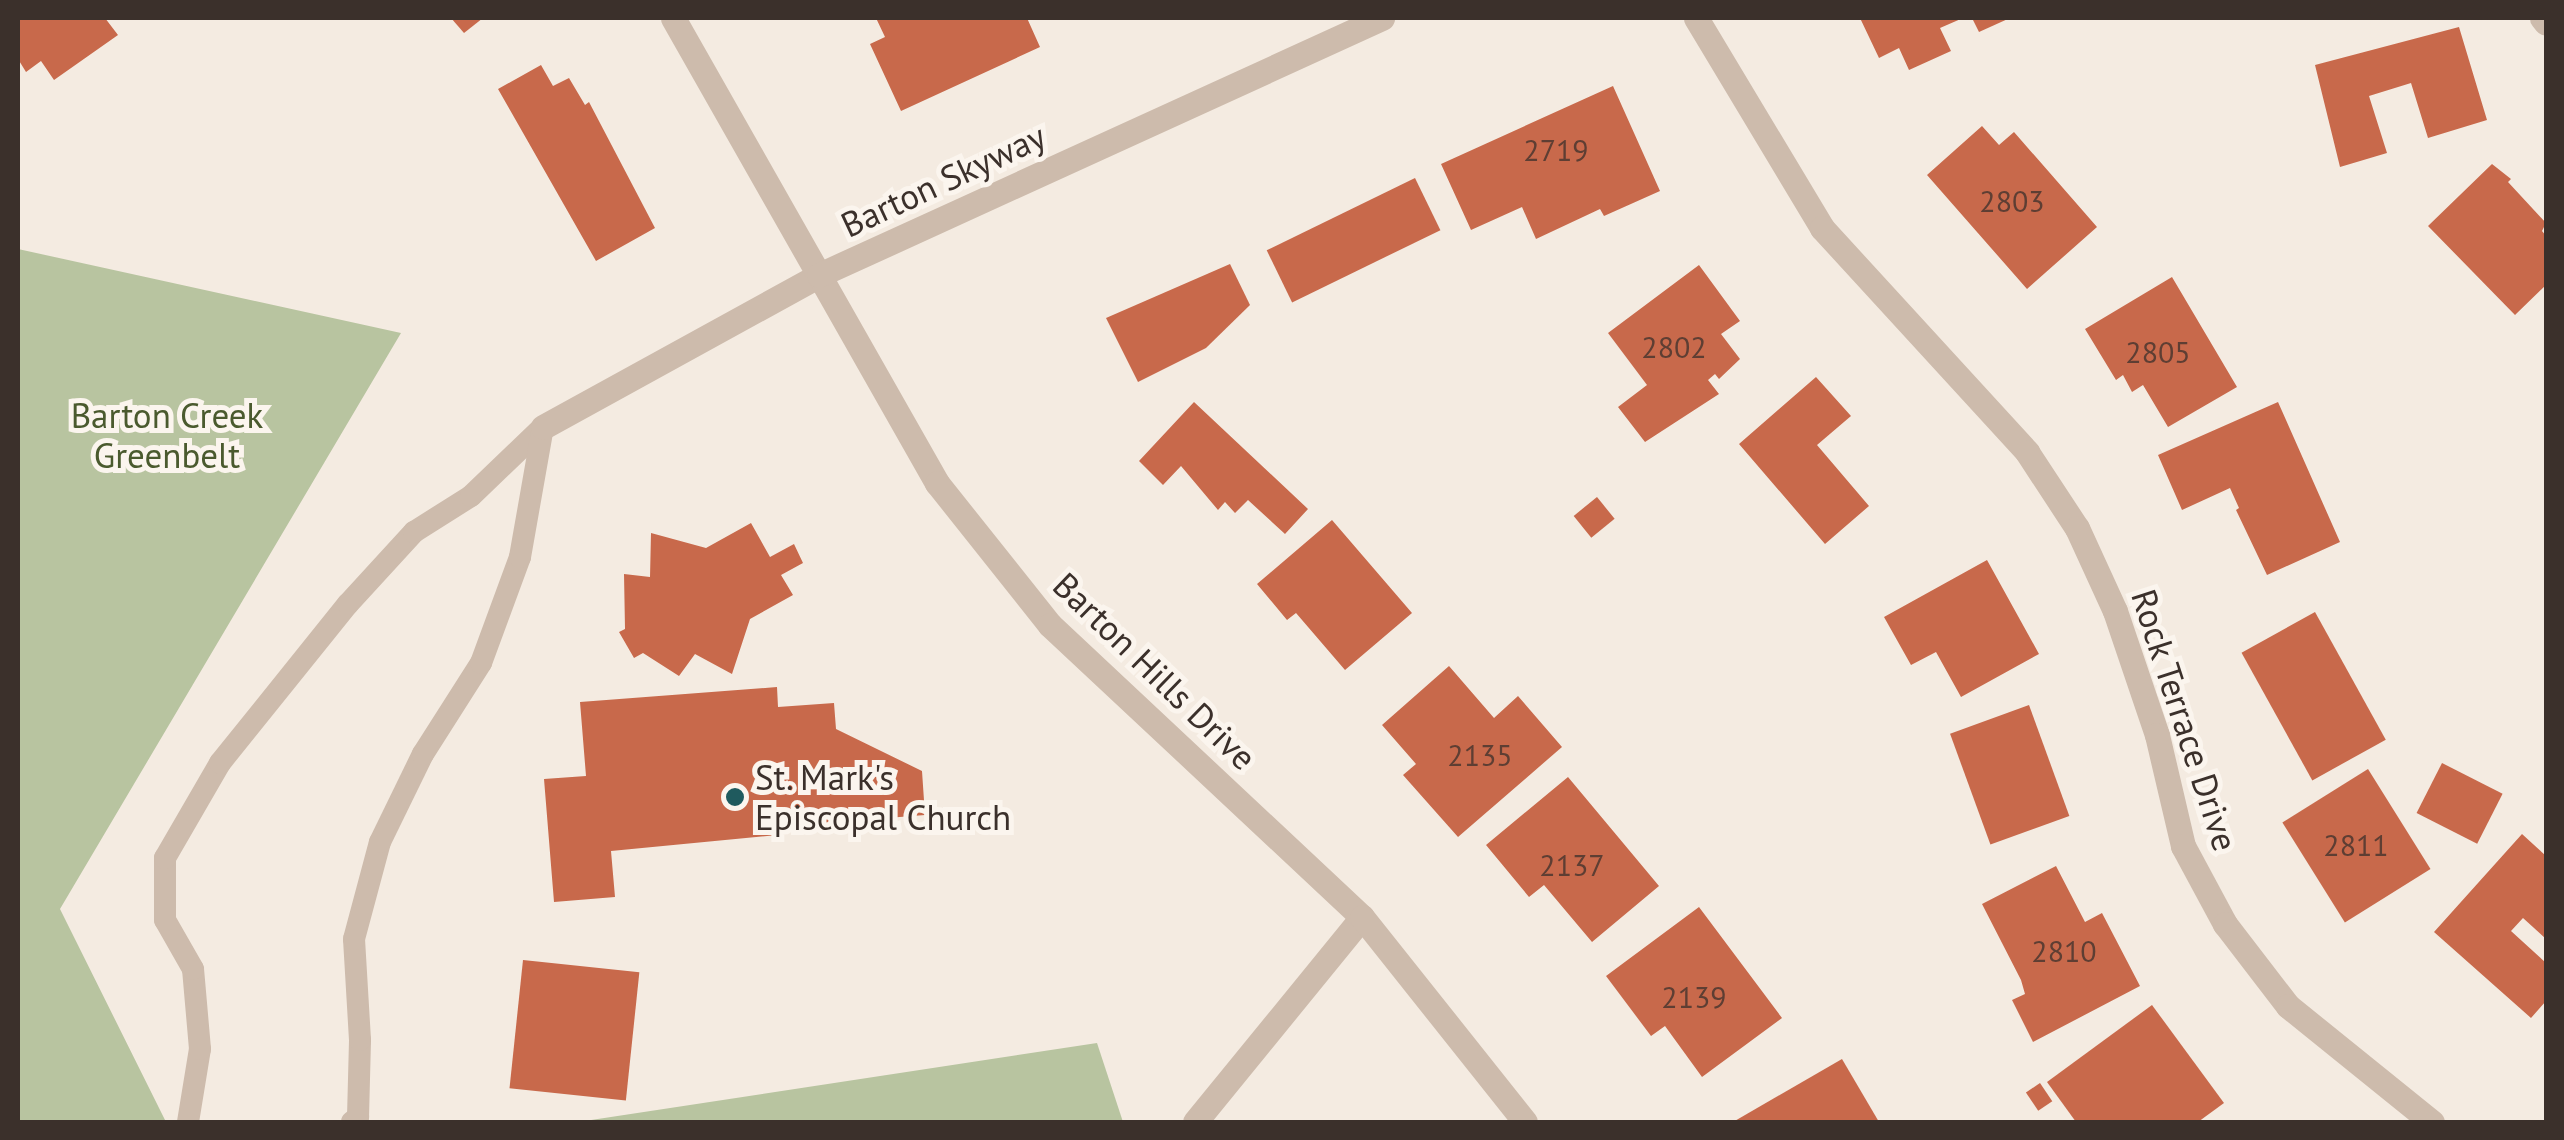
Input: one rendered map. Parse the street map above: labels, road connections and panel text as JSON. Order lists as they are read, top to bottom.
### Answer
{
  "streets": {
    "street": ["Barton Skyway", "Barton Hills Drive", "Rock Terrace Drive"]
  },
  "crossings": [
    ["Barton Skyway", "Barton Hills Drive"]
  ],
  "parks": ["Barton Creek Greenbelt"],
  "places": ["St. Mark's Episcopal Church"],
  "house_numbers": [
    "2719",
    "2803",
    "2802",
    "2805",
    "2135",
    "2811",
    "2137",
    "2810",
    "2139"
  ]
}
